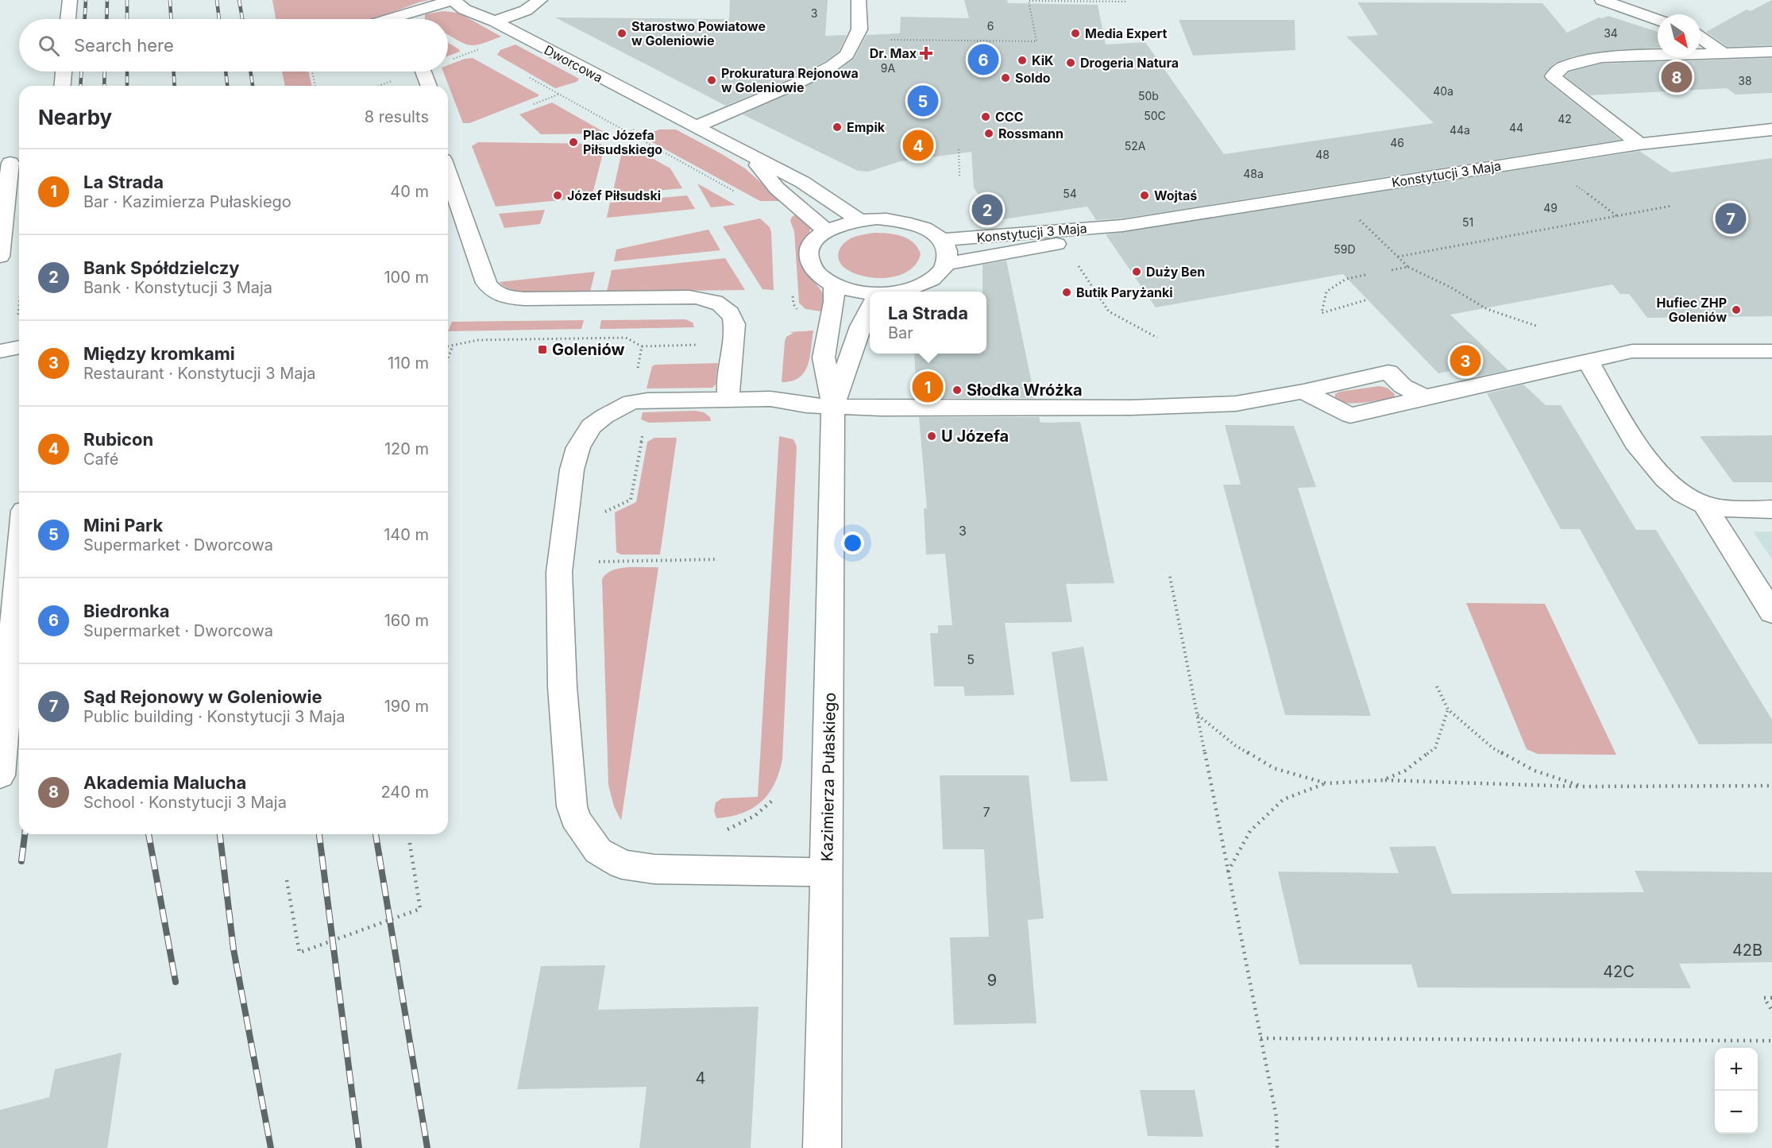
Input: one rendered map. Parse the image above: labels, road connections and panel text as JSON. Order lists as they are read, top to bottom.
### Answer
{
  "streets": {
    "street": ["Dworcowa", "Konstytucji 3 Maja", "Kazimierza Pułaskiego"]
  },
  "places": {
    "other": [
      "Starostwo Powiatowe w Goleniowie",
      "Media Expert",
      "KiK",
      "Drogeria Natura",
      "Soldo",
      "Prokuratura Rejonowa w Goleniowie",
      "CCC",
      "Empik",
      "Rossmann",
      "Plac Józefa Piłsudskiego",
      "Józef Piłsudski",
      "Wojtaś",
      "Duży Ben",
      "Butik Paryżanki",
      "Hufiec ZHP Goleniów",
      "Słodka Wróżka",
      "U Józefa"
    ],
    "health": ["Dr. Max"],
    "transit": ["Goleniów"]
  },
  "house_numbers": [
    "3",
    "6",
    "34",
    "9A",
    "38",
    "40a",
    "50b",
    "50C",
    "42",
    "44",
    "44a",
    "46",
    "52A",
    "48",
    "48a",
    "54",
    "49",
    "51",
    "59D",
    "3",
    "5",
    "7",
    "42B",
    "42C",
    "9",
    "4"
  ],
  "north": "bottom right",
  "page": {
    "search": "Search here",
    "pins": [
      "6",
      "8",
      "5",
      "4",
      "2",
      "7",
      "3",
      "1"
    ],
    "heading": ["Nearby", "8 results"],
    "list": [
      {
        "mark": "1",
        "name": "La Strada",
        "note": "Bar · Kazimierza Pułaskiego",
        "value": "40 m"
      },
      {
        "mark": "2",
        "name": "Bank Spółdzielczy",
        "note": "Bank · Konstytucji 3 Maja",
        "value": "100 m"
      },
      {
        "mark": "3",
        "name": "Między kromkami",
        "note": "Restaurant · Konstytucji 3 Maja",
        "value": "110 m"
      },
      {
        "mark": "4",
        "name": "Rubicon",
        "note": "Café",
        "value": "120 m"
      },
      {
        "mark": "5",
        "name": "Mini Park",
        "note": "Supermarket · Dworcowa",
        "value": "140 m"
      },
      {
        "mark": "6",
        "name": "Biedronka",
        "note": "Supermarket · Dworcowa",
        "value": "160 m"
      },
      {
        "mark": "7",
        "name": "Sąd Rejonowy w Goleniowie",
        "note": "Public building · Konstytucji 3 Maja",
        "value": "190 m"
      },
      {
        "mark": "8",
        "name": "Akademia Malucha",
        "note": "School · Konstytucji 3 Maja",
        "value": "240 m"
      }
    ],
    "popup": ["La Strada", "Bar"],
    "map_buttons": ["+", "−"]
  }
}
